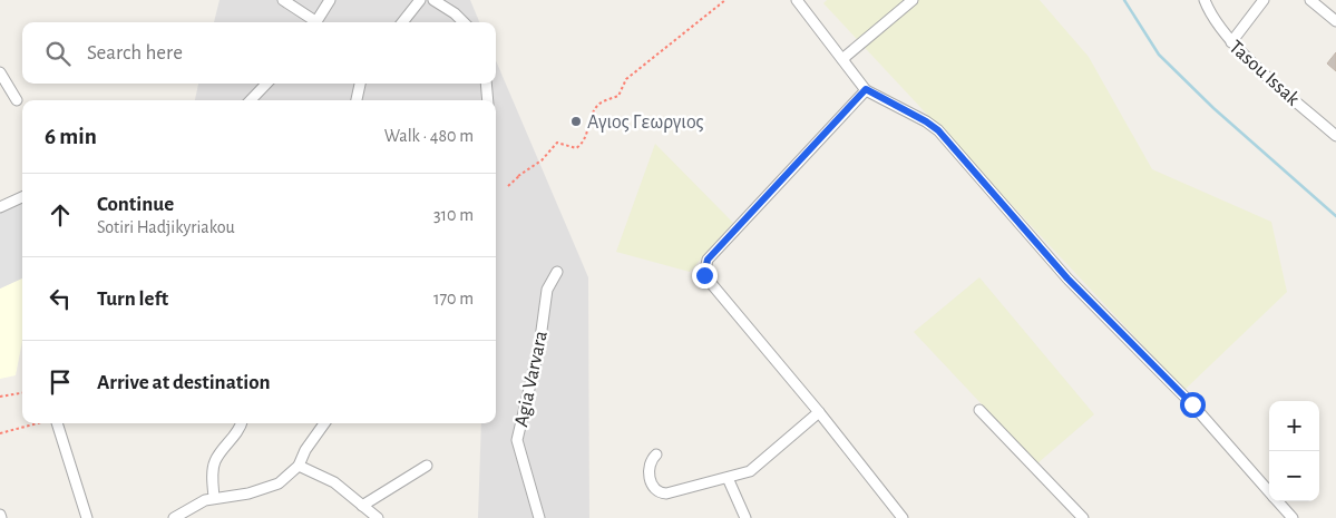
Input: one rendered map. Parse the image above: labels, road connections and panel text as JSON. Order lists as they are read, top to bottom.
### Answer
{
  "streets": {
    "street": ["Tasou Issak", "Agia Varvara"]
  },
  "places": ["Αγιος Γεωργιος"],
  "page": {
    "search": "Search here",
    "heading": ["6 min", "Walk · 480 m"],
    "list": [
      ["Continue", "Sotiri Hadjikyriakou", "310 m"],
      ["Turn left", "170 m"],
      "Arrive at destination"
    ],
    "map_buttons": ["+", "−"]
  }
}
